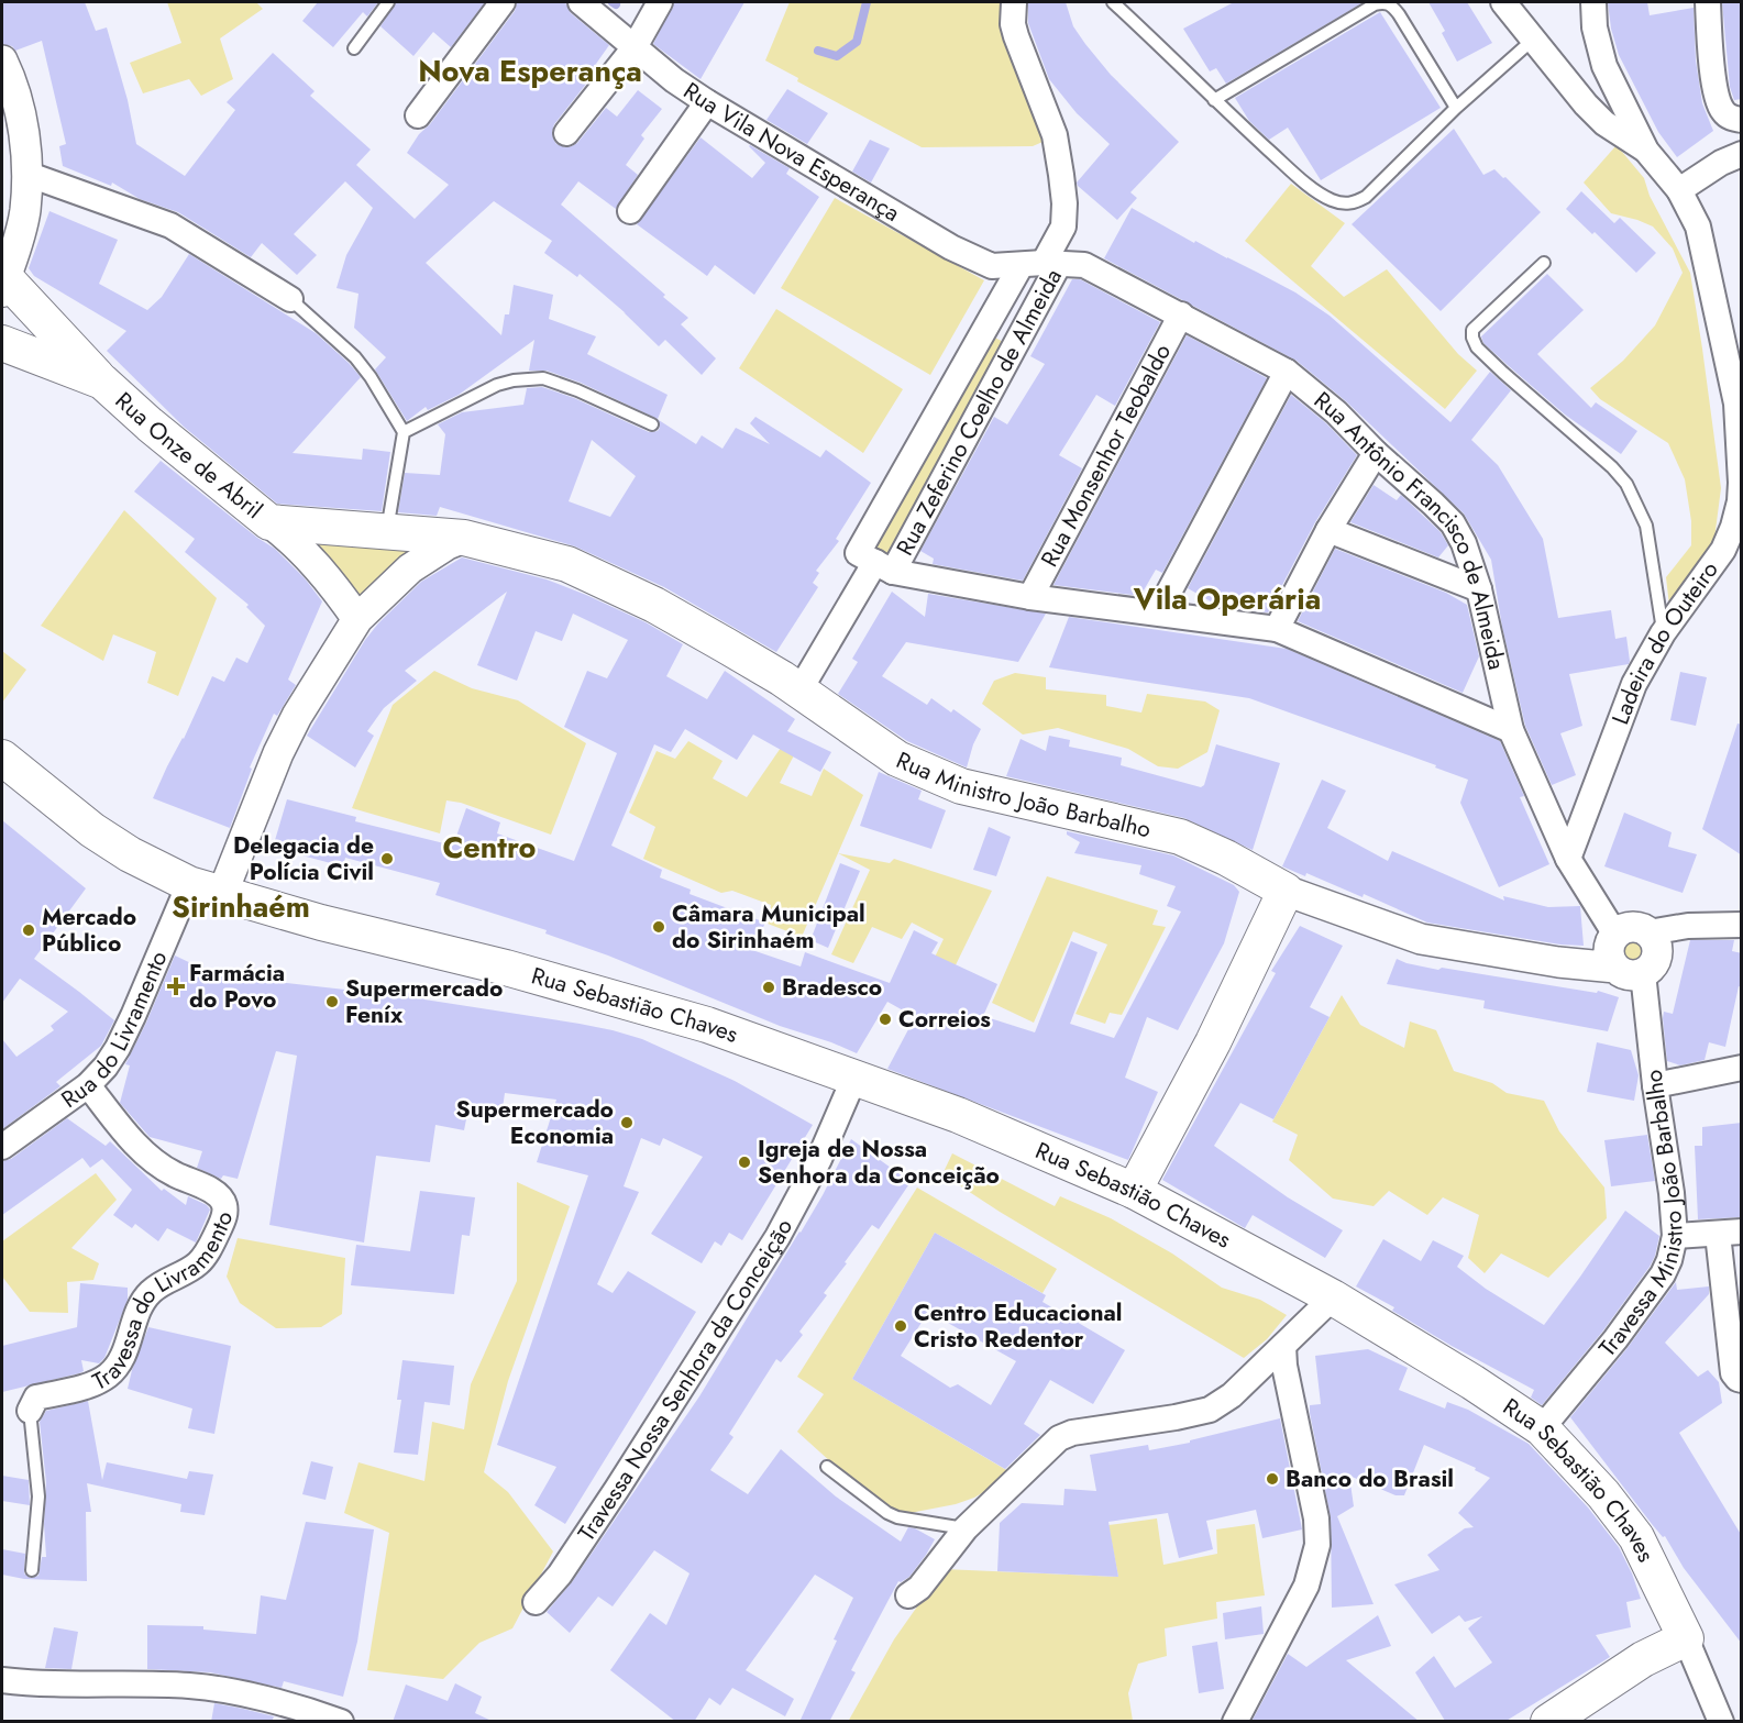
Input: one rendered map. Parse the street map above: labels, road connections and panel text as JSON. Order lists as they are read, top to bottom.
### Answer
{
  "streets": {
    "main road": ["Rua Onze de Abril", "Rua Ministro João Barbalho", "Rua Sebastião Chaves"],
    "street": [
      "Rua Vila Nova Esperança",
      "Rua Zeferino Coelho de Almeida",
      "Rua Monsenhor Teobaldo",
      "Rua Antônio Francisco de Almeida",
      "Ladeira do Outeiro",
      "Rua do Livramento",
      "Travessa Ministro João Barbalho",
      "Travessa do Livramento",
      "Travessa Nossa Senhora da Conceição"
    ]
  },
  "crossings": [
    ["Rua Vila Nova Esperança", "Rua Zeferino Coelho de Almeida"],
    ["Rua Vila Nova Esperança", "Rua Antônio Francisco de Almeida"],
    ["Rua Zeferino Coelho de Almeida", "Rua Antônio Francisco de Almeida"],
    ["Rua Onze de Abril", "Rua Ministro João Barbalho"],
    ["Rua Monsenhor Teobaldo", "Rua Antônio Francisco de Almeida"],
    ["Rua Antônio Francisco de Almeida", "Ladeira do Outeiro"],
    ["Rua Antônio Francisco de Almeida", "Rua Ministro João Barbalho"],
    ["Rua Antônio Francisco de Almeida", "Travessa Ministro João Barbalho"],
    ["Rua Ministro João Barbalho", "Travessa Ministro João Barbalho"],
    ["Rua Sebastião Chaves", "Rua do Livramento"],
    ["Rua Sebastião Chaves", "Travessa Ministro João Barbalho"],
    ["Rua Sebastião Chaves", "Travessa Nossa Senhora da Conceição"],
    ["Rua do Livramento", "Travessa do Livramento"]
  ],
  "districts": [
    "Nova Esperança",
    "Vila Operária",
    "Centro",
    "Sirinhaém"
  ],
  "places": {
    "other": [
      "Delegacia de Polícia Civil",
      "Câmara Municipal do Sirinhaém",
      "Mercado Público",
      "Bradesco",
      "Supermercado Feníx",
      "Correios",
      "Supermercado Economia",
      "Igreja de Nossa Senhora da Conceição",
      "Centro Educacional Cristo Redentor",
      "Banco do Brasil"
    ],
    "health": ["Farmácia do Povo"]
  }
}
